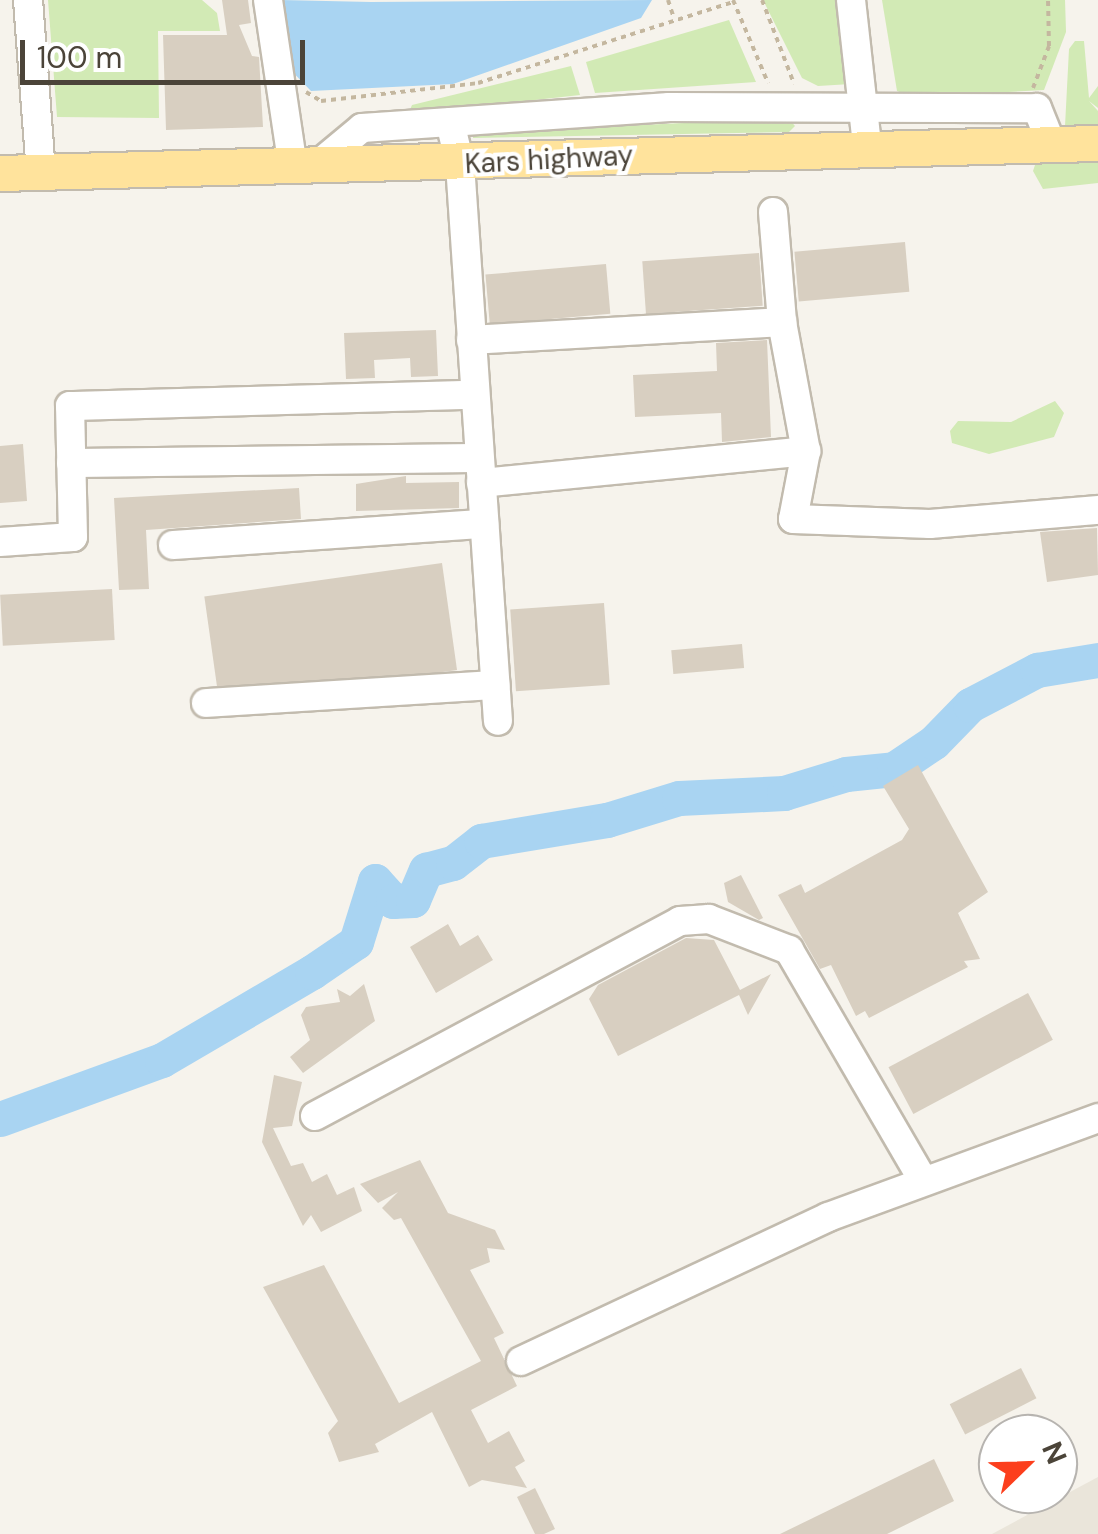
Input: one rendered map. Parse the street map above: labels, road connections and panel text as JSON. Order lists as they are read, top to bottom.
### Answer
{
  "streets": {
    "main road": ["Kars highway"]
  },
  "scale_bar": "100 m",
  "north": "top right"
}
